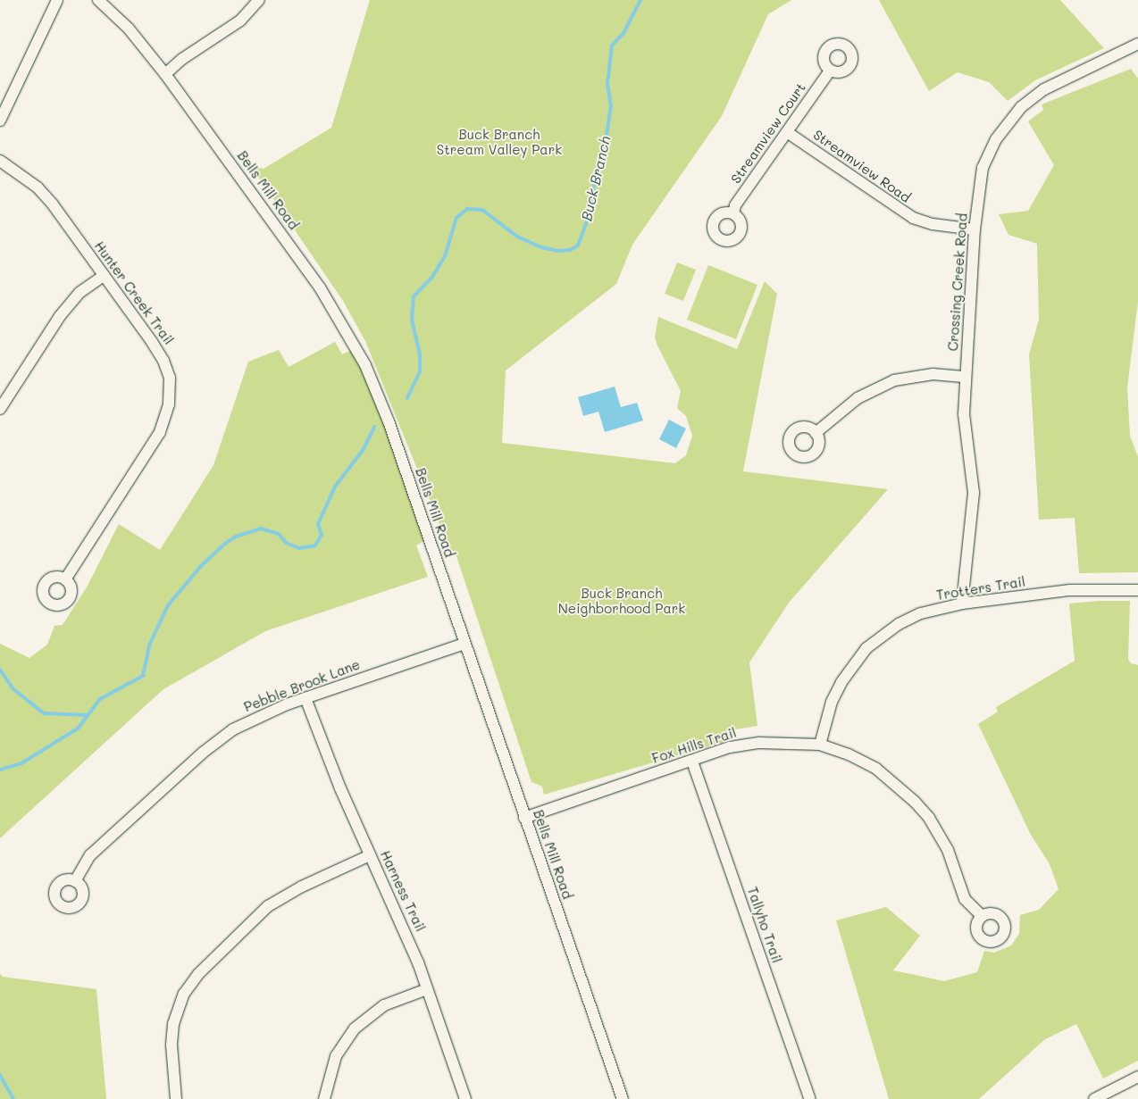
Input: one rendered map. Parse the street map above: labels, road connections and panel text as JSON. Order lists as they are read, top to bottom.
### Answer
{
  "streets": {
    "street": [
      "Streamview Court",
      "Streamview Road",
      "Bells Mill Road",
      "Crossing Creek Road",
      "Hunter Creek Trail",
      "Trotters Trail",
      "Pebble Brook Lane",
      "Fox Hills Trail",
      "Harness Trail",
      "Tallyho Trail"
    ]
  },
  "crossings": [
    ["Streamview Court", "Streamview Road"],
    ["Streamview Road", "Crossing Creek Road"],
    ["Bells Mill Road", "Pebble Brook Lane"],
    ["Bells Mill Road", "Fox Hills Trail"],
    ["Crossing Creek Road", "Trotters Trail"],
    ["Trotters Trail", "Fox Hills Trail"],
    ["Pebble Brook Lane", "Harness Trail"],
    ["Fox Hills Trail", "Tallyho Trail"]
  ],
  "water": ["Buck Branch"],
  "parks": ["Buck Branch Stream Valley Park", "Buck Branch Neighborhood Park"]
}
